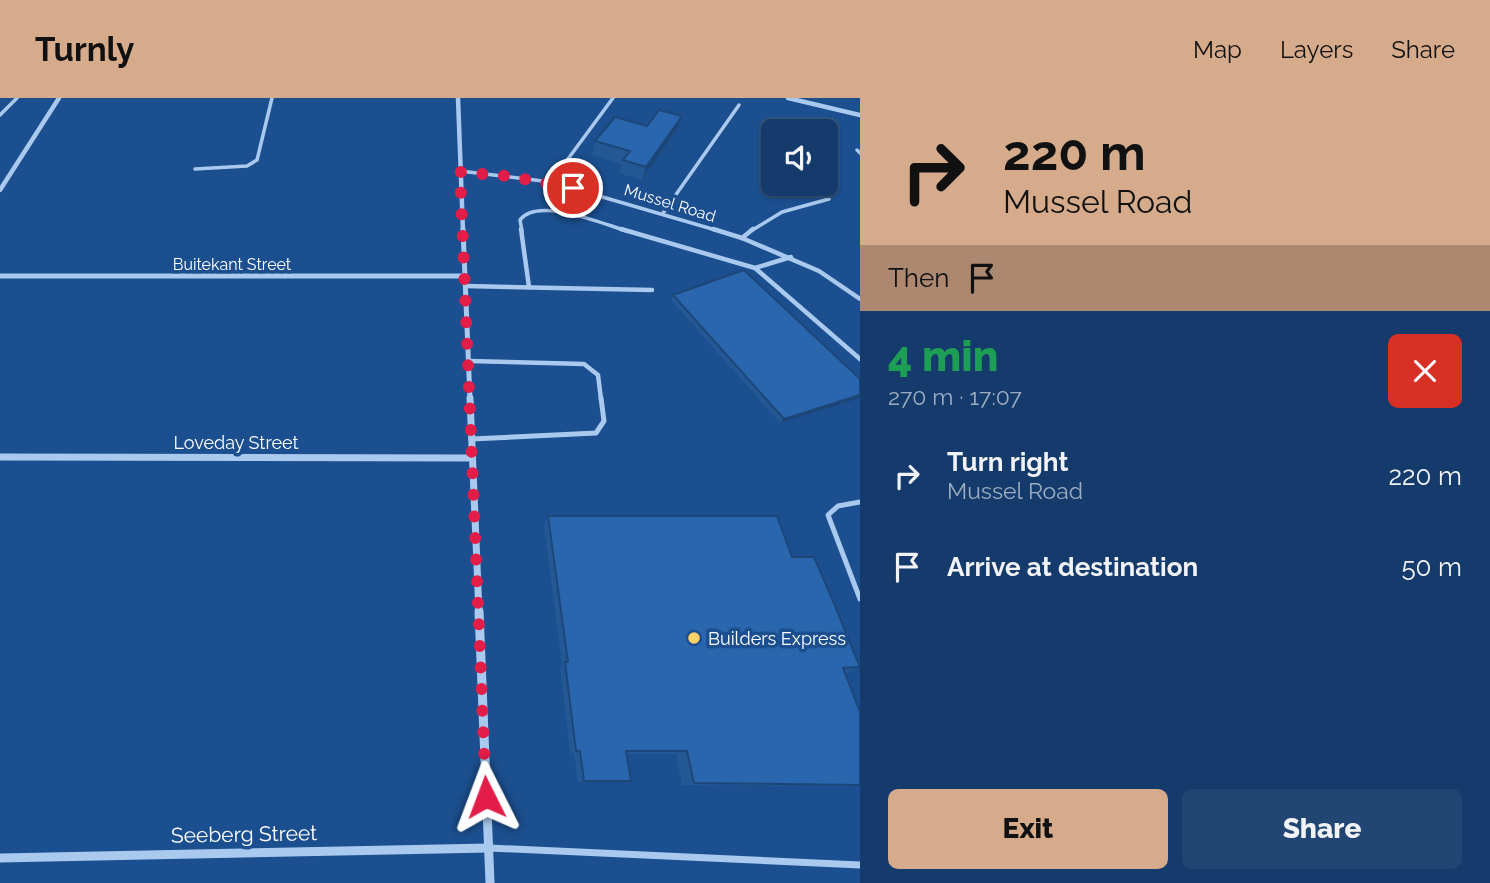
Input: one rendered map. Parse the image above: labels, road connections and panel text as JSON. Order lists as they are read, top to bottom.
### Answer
{
  "streets": {
    "street": ["Buitekant Street", "Loveday Street", "Seeberg Street"],
    "lane": ["Mussel Road"]
  },
  "places": ["Builders Express"],
  "page": {
    "header": "Turnly",
    "nav": ["Map", "Layers", "Share"],
    "turn": ["220 m", "Mussel Road"],
    "then": "Then",
    "heading": ["4 min", "270 m · 17:07"],
    "list": [
      {
        "name": "Turn right",
        "note": "Mussel Road",
        "value": "220 m"
      },
      {
        "name": "Arrive at destination",
        "value": "50 m"
      }
    ],
    "buttons": ["Exit", "Share"]
  }
}
